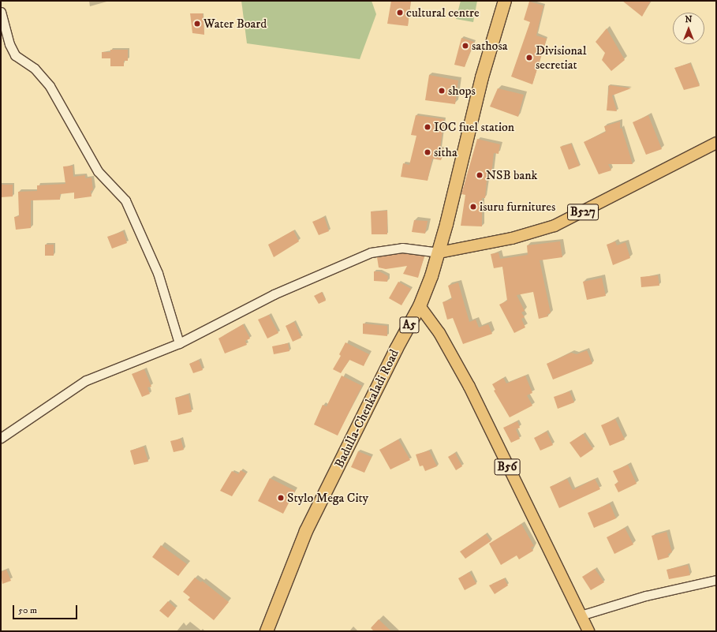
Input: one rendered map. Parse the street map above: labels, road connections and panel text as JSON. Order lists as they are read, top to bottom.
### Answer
{
  "streets": {
    "highway": ["A5", "Badulla-Chenkaladi Road"],
    "main road": ["B527", "B56"]
  },
  "crossings": [
    ["B527", "Badulla-Chenkaladi Road"],
    ["Badulla-Chenkaladi Road", "B56"]
  ],
  "places": [
    "cultural centre",
    "Water Board",
    "sathosa",
    "Divisional secretiat",
    "shops",
    "IOC fuel station",
    "sitha",
    "NSB bank",
    "isuru furnitures",
    "Stylo Mega City"
  ],
  "scale_bar": "50 m",
  "north": "top"
}
